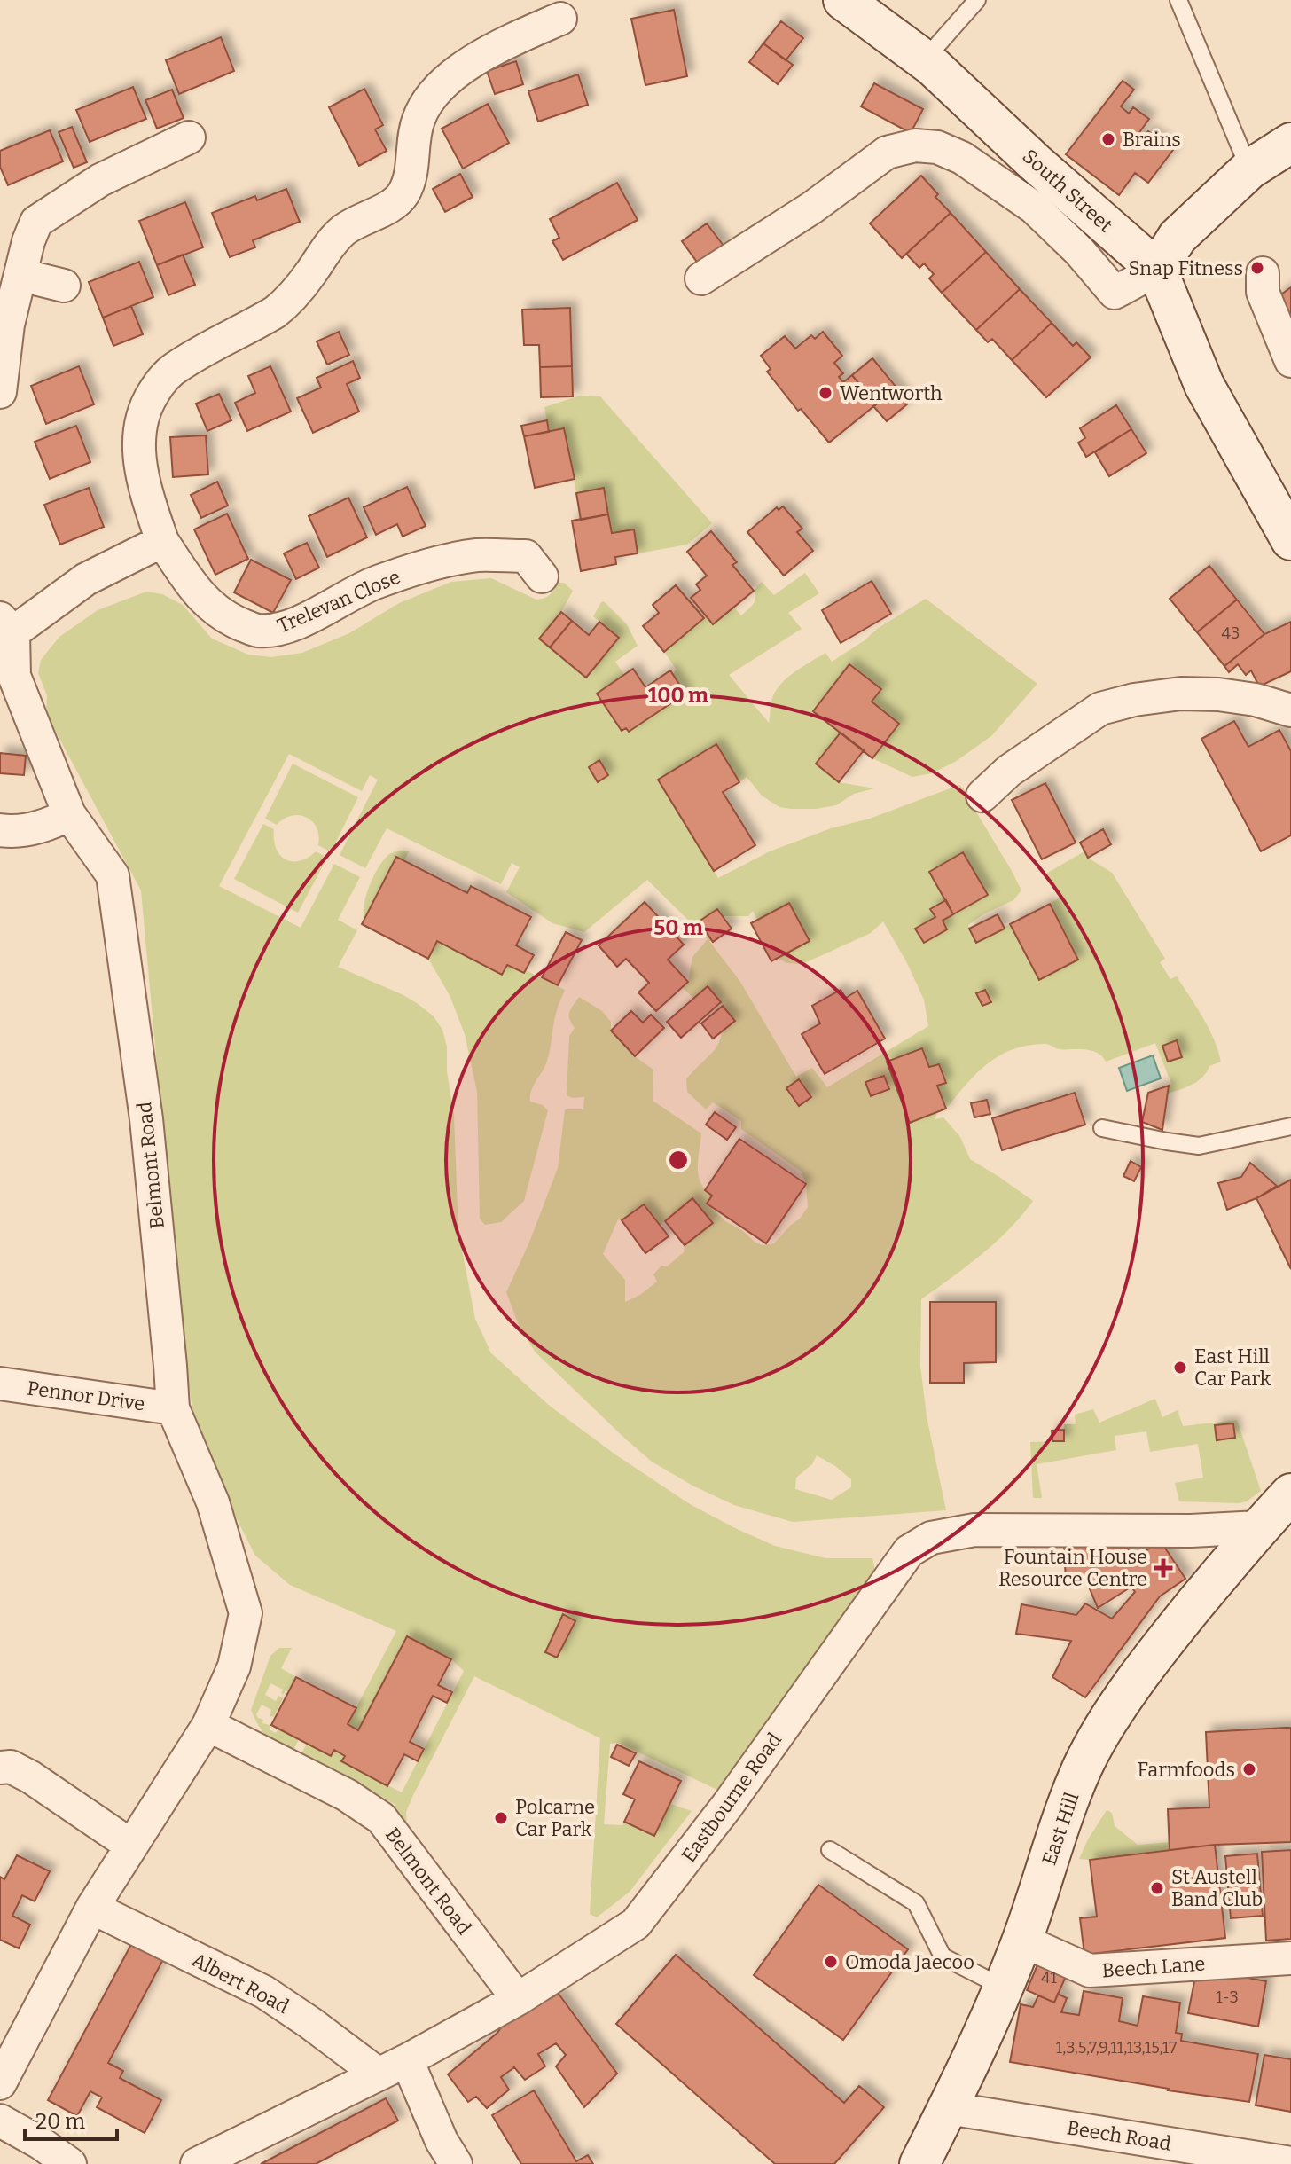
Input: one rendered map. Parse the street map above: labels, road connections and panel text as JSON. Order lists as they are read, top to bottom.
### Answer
{
  "streets": {
    "street": [
      "South Street",
      "Trelevan Close",
      "Belmont Road",
      "Pennor Drive",
      "Eastbourne Road",
      "East Hill",
      "Beech Lane",
      "Albert Road",
      "Beech Road"
    ]
  },
  "crossings": [
    ["Belmont Road", "Pennor Drive"],
    ["Belmont Road", "Eastbourne Road"],
    ["Belmont Road", "Albert Road"],
    ["Eastbourne Road", "East Hill"],
    ["Eastbourne Road", "Albert Road"],
    ["East Hill", "Beech Lane"],
    ["East Hill", "Beech Road"]
  ],
  "places": {
    "other": [
      "Brains",
      "Snap Fitness",
      "Wentworth",
      "East Hill Car Park",
      "Farmfoods",
      "Polcarne Car Park",
      "St Austell Band Club",
      "Omoda Jaecoo"
    ],
    "health": ["Fountain House Resource Centre"]
  },
  "house_numbers": [
    "43",
    "41",
    "1-3",
    "1,3,5,7,9,11,13,15,17"
  ],
  "scale_bar": "20 m",
  "rings": ["100 m", "50 m"]
}
